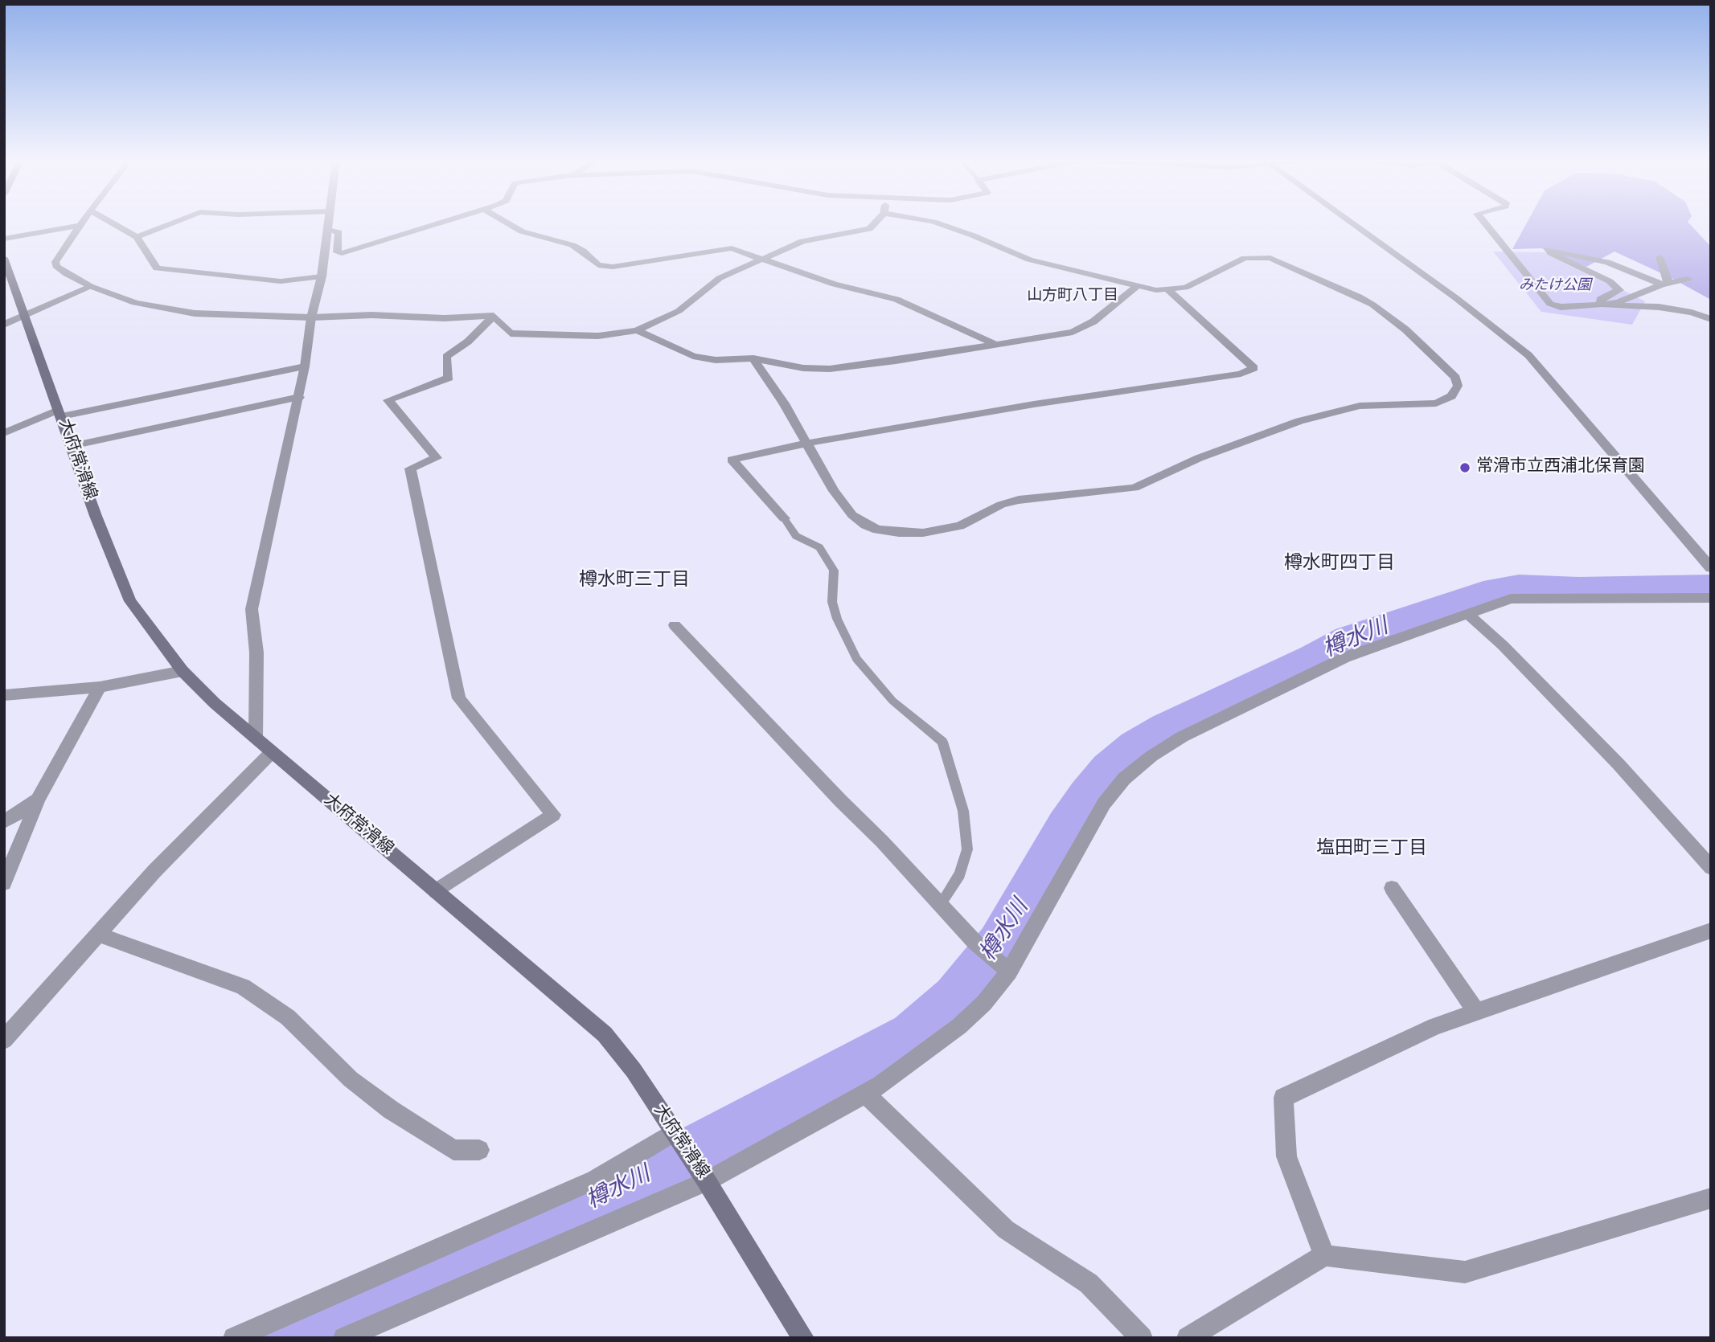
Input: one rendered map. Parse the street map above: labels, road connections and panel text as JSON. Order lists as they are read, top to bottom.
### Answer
{
  "streets": {
    "main road": ["大府常滑線"]
  },
  "districts": [
    "山方町八丁目",
    "樽水町四丁目",
    "樽水町三丁目",
    "塩田町三丁目"
  ],
  "water": ["樽水川"],
  "parks": ["みたけ公園"],
  "places": ["常滑市立西浦北保育園"]
}
